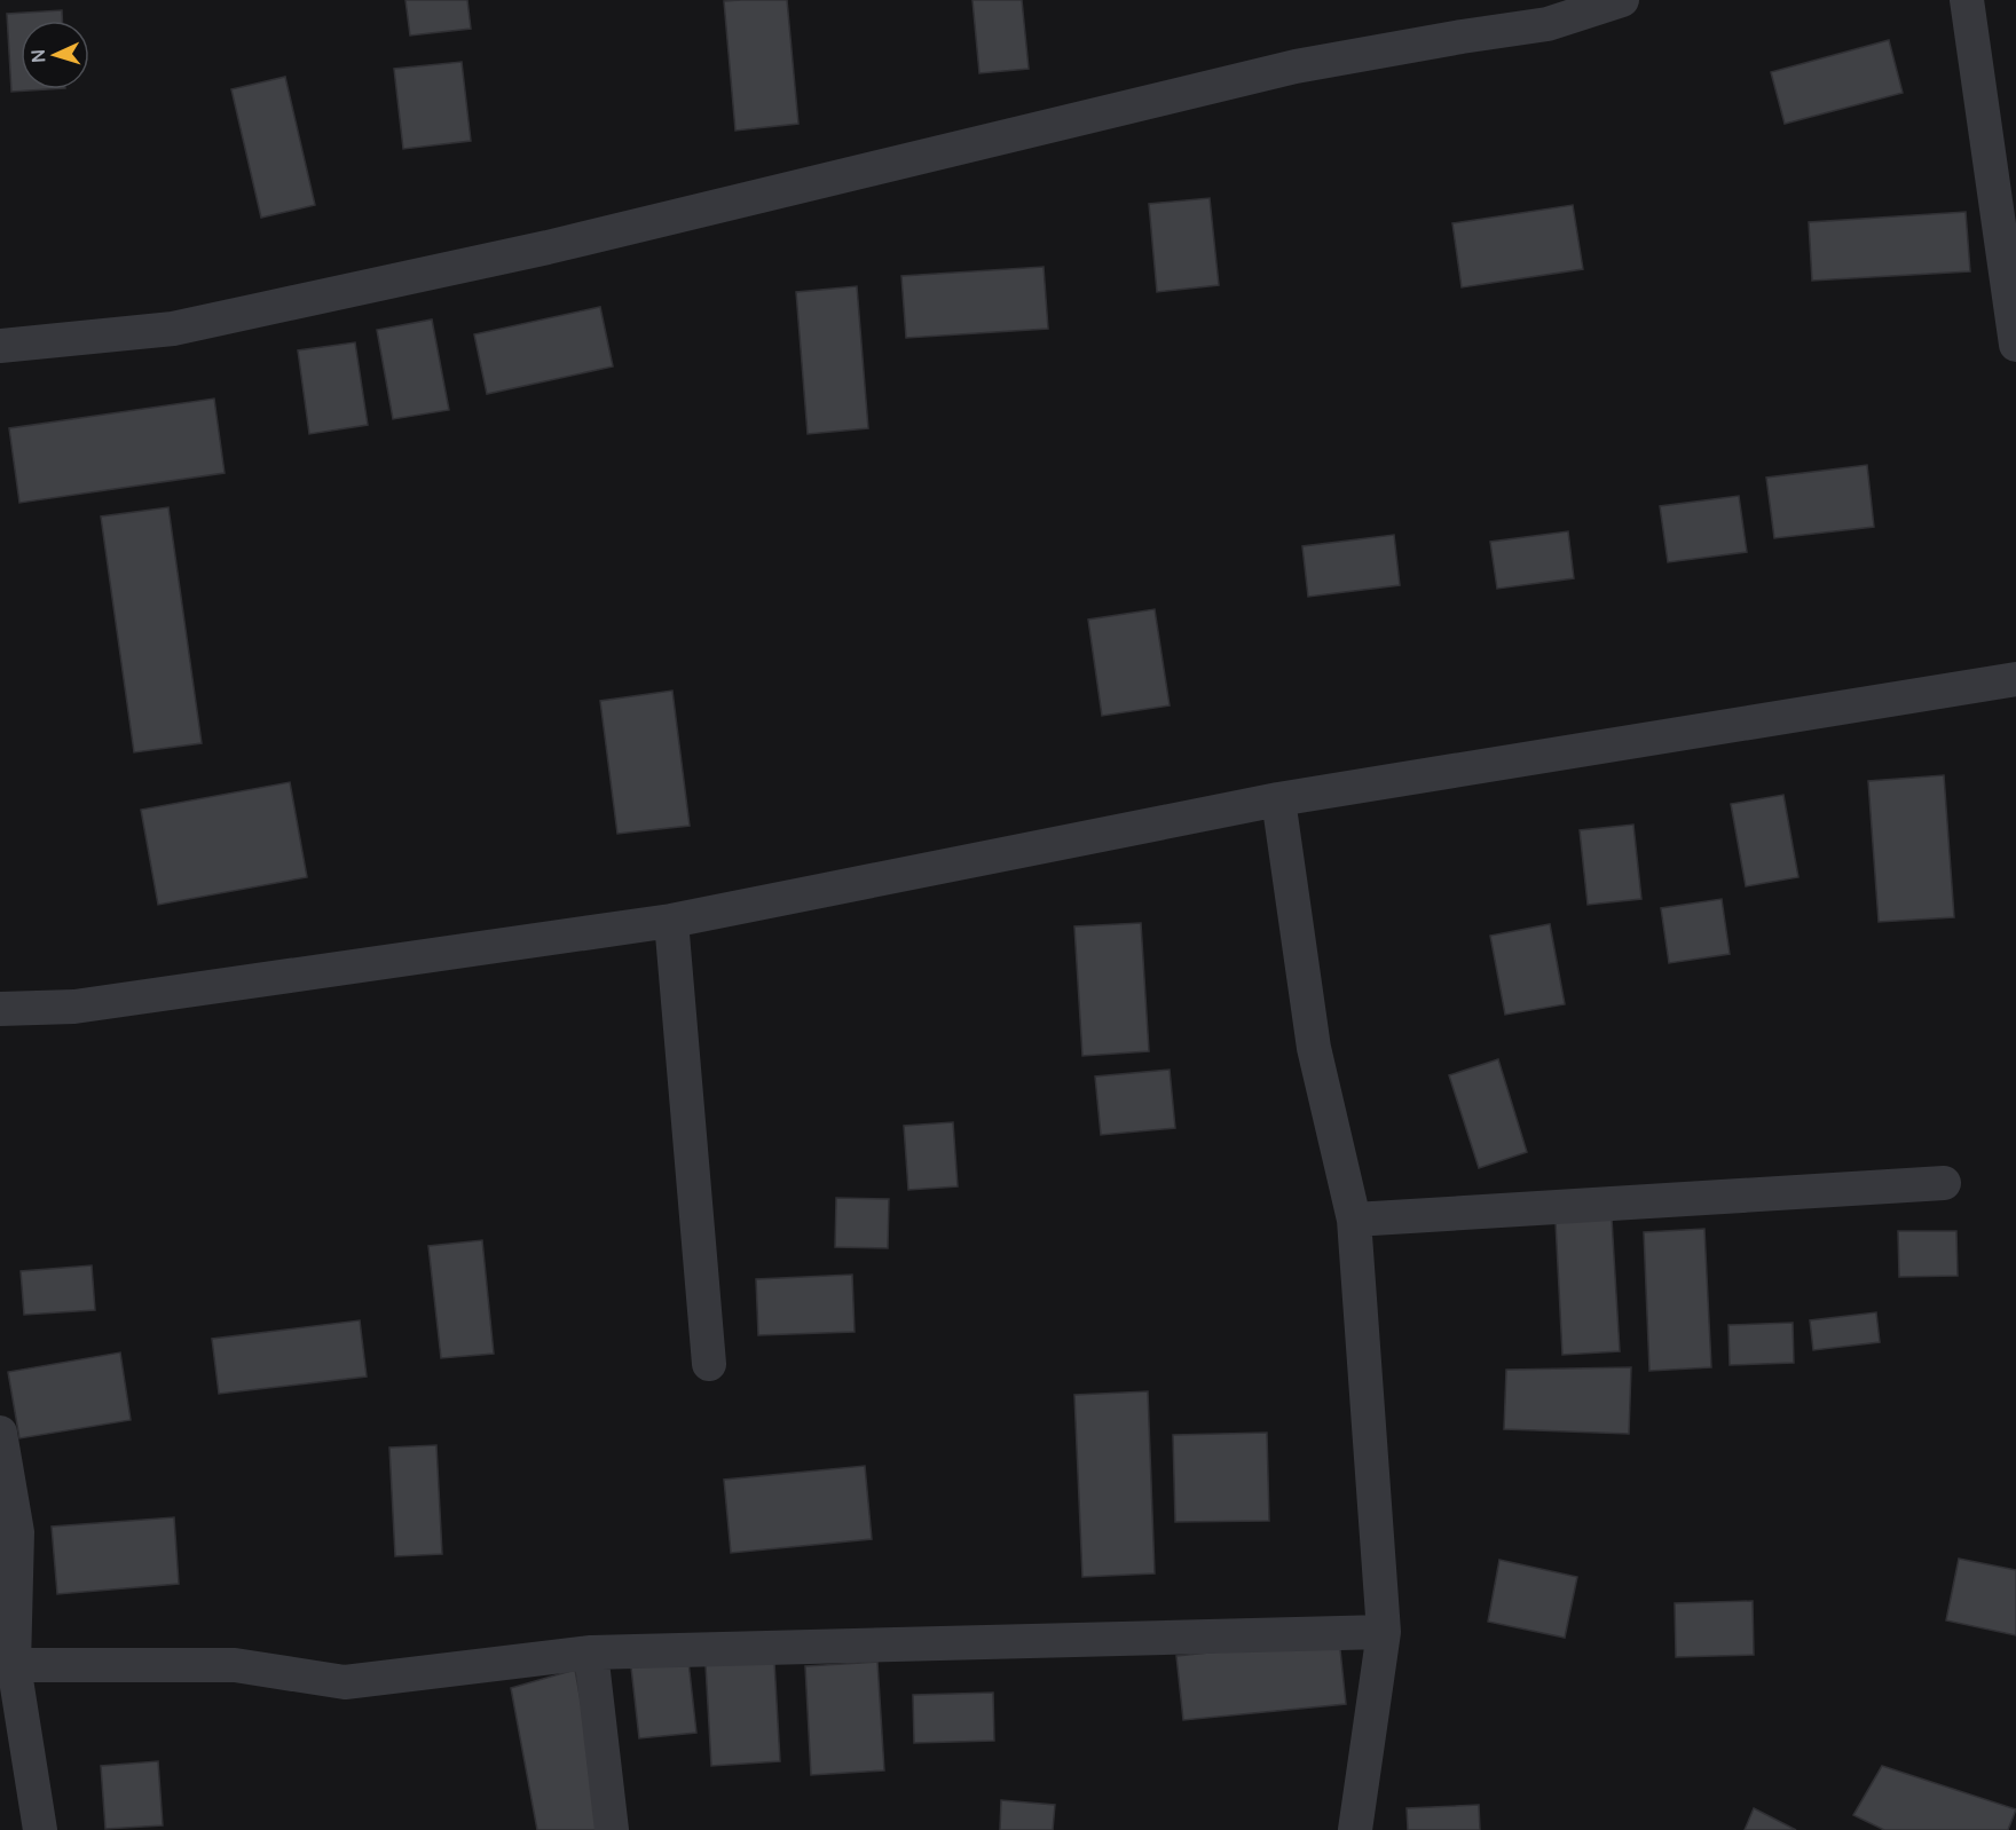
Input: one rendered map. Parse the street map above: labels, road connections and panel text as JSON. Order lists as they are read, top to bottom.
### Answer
{
  "north": "left"
}
